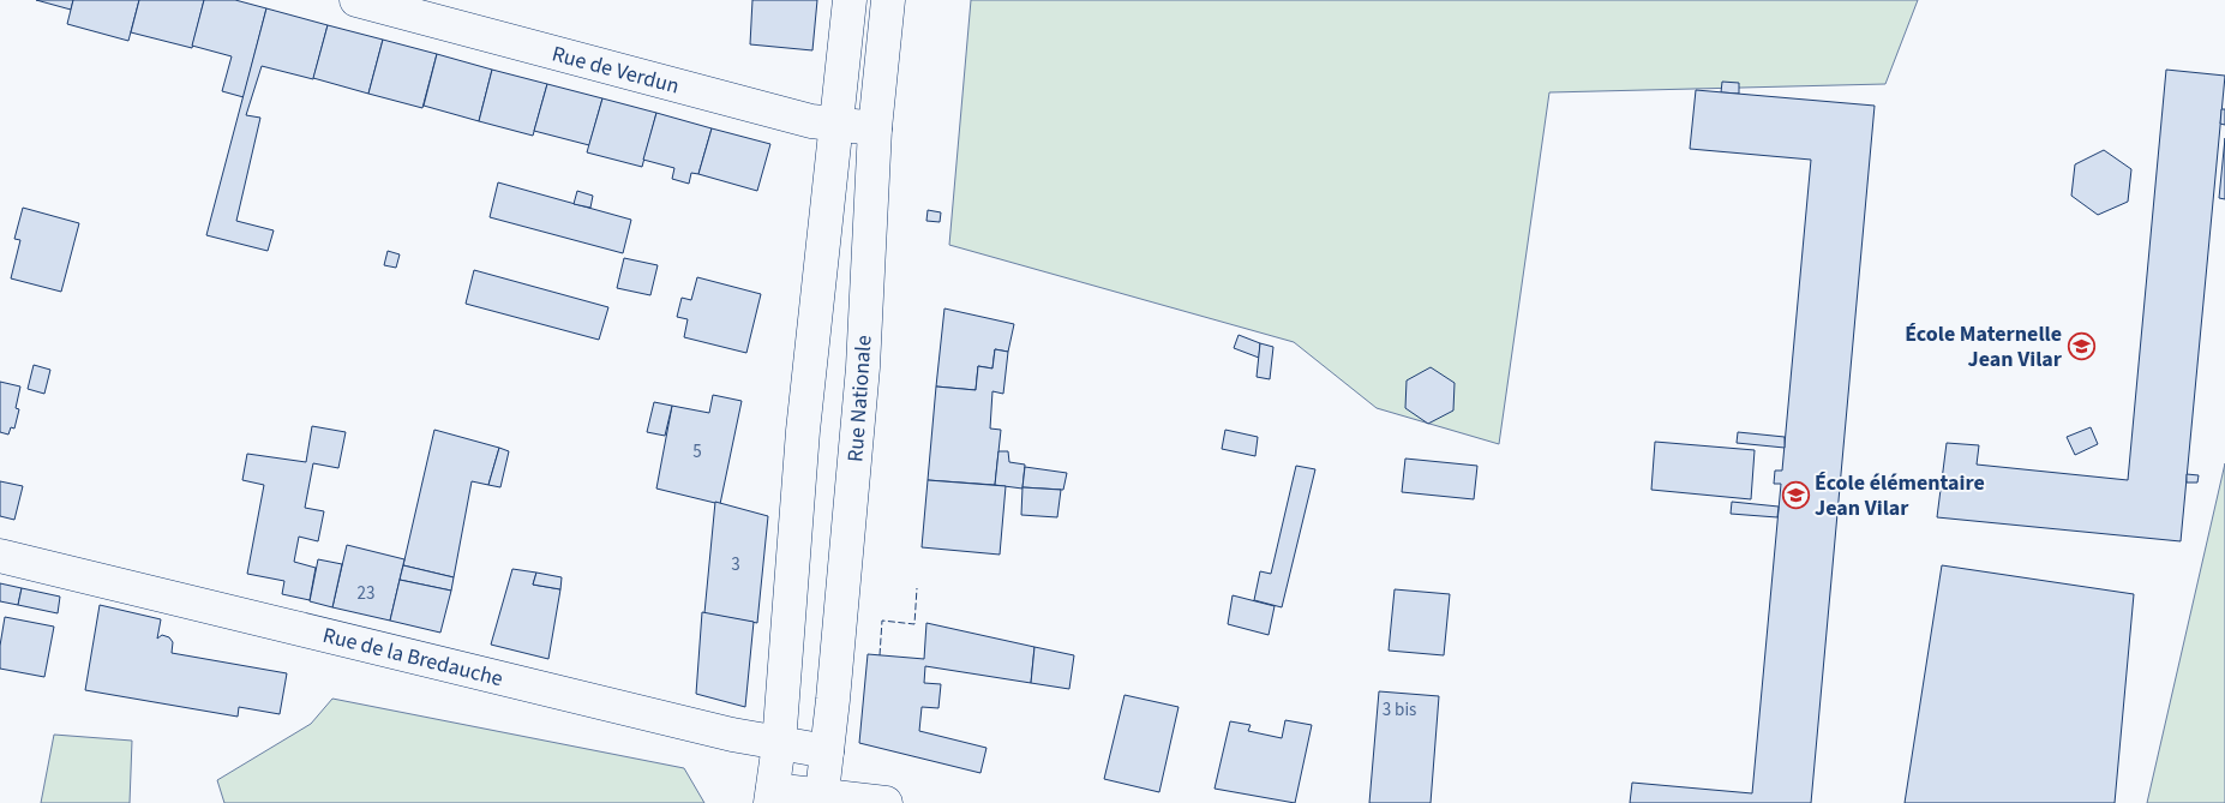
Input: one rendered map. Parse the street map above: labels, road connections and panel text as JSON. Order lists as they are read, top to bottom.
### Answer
{
  "streets": {
    "main road": ["Rue de Verdun", "Rue Nationale", "Rue de la Bredauche"]
  },
  "crossings": [
    ["Rue de Verdun", "Rue Nationale"],
    ["Rue Nationale", "Rue de la Bredauche"]
  ],
  "places": {
    "school or university": ["École Maternelle Jean Vilar", "École élémentaire Jean Vilar"]
  },
  "house_numbers": [
    "5",
    "3",
    "23",
    "3 bis"
  ]
}
